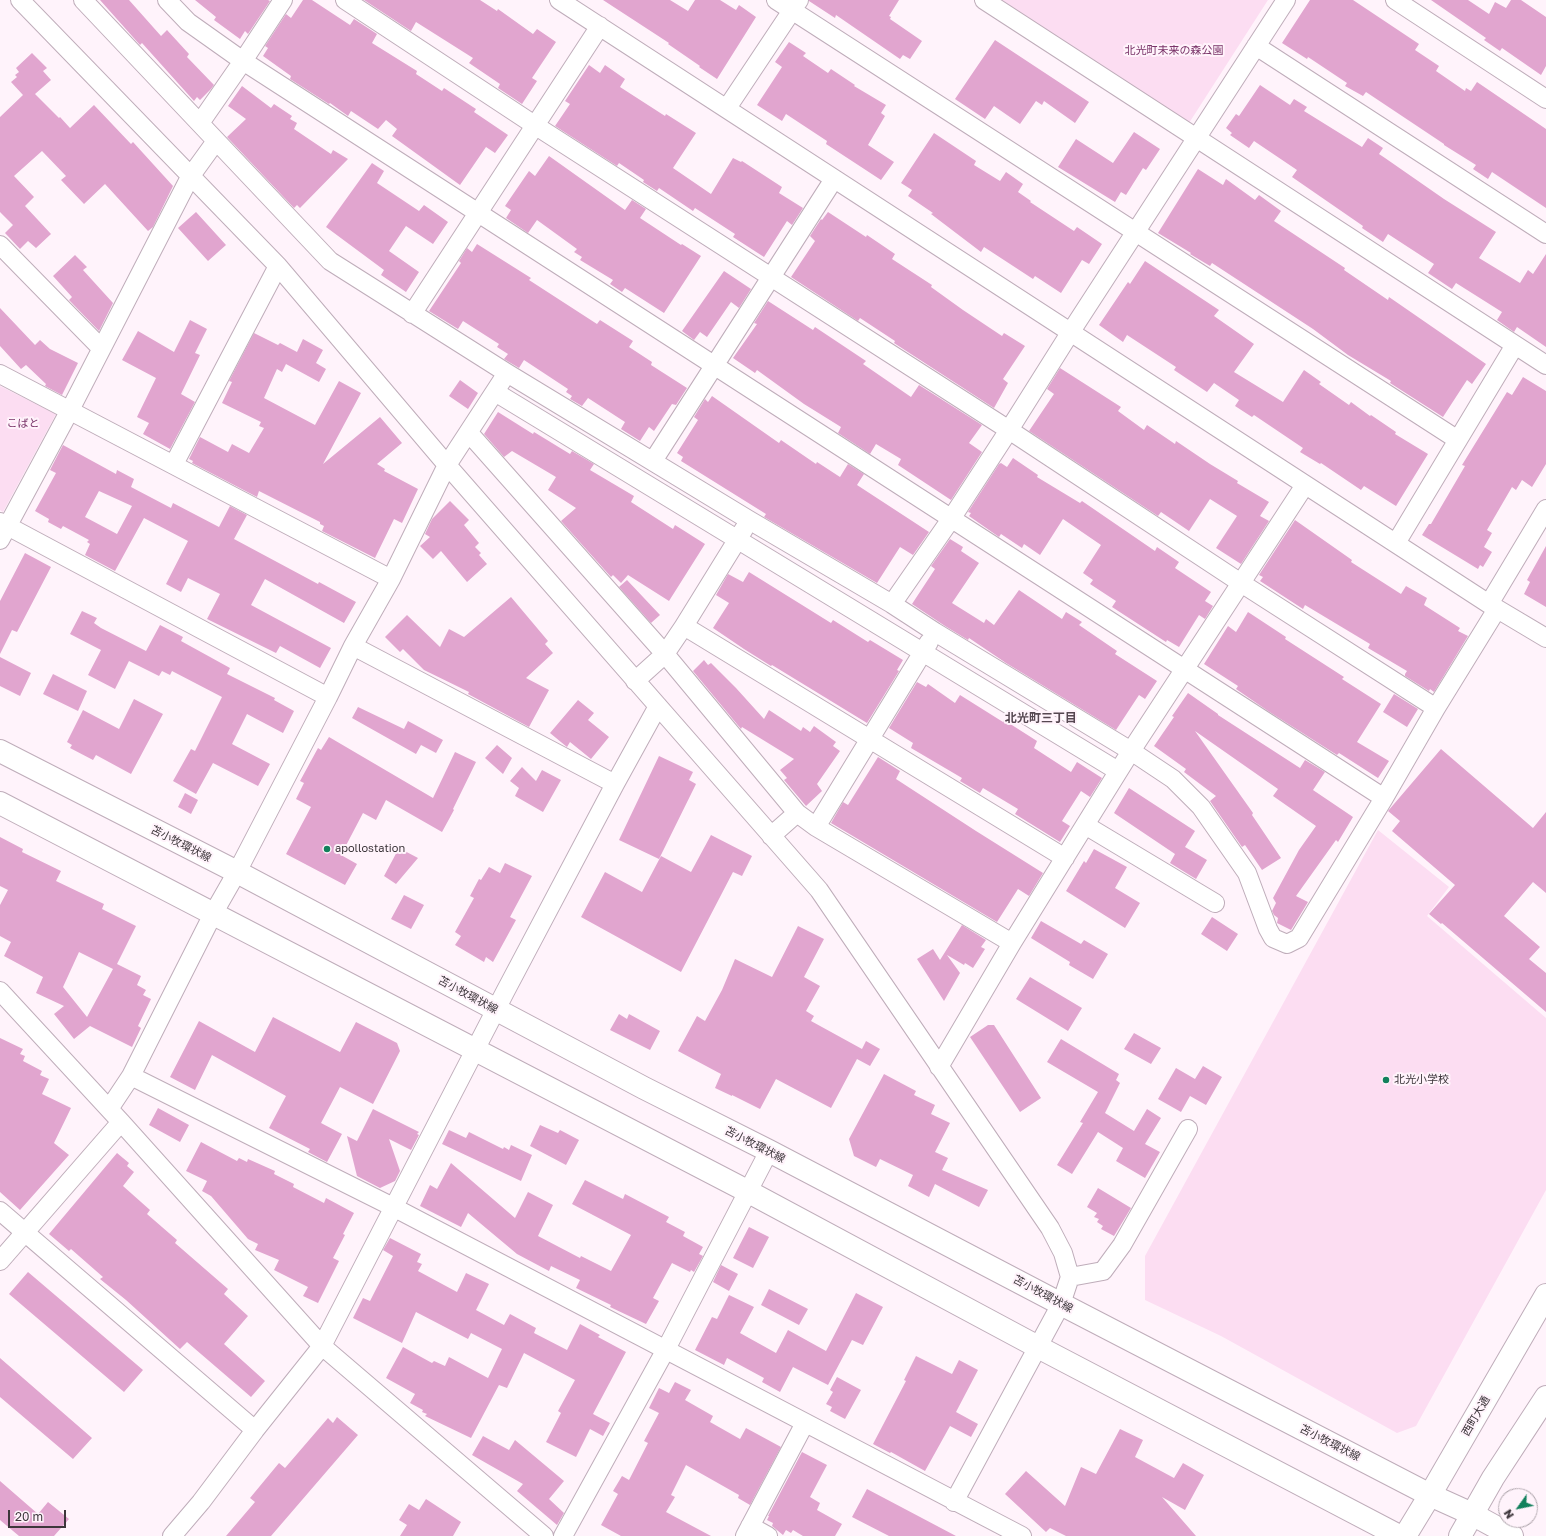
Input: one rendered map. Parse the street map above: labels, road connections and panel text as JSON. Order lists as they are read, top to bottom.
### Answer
{
  "streets": {
    "main road": ["苫小牧環状線", "西町大通"]
  },
  "crossings": [
    ["苫小牧環状線", "西町大通"]
  ],
  "districts": ["北光町三丁目"],
  "parks": ["北光町未来の森公園", "こばと"],
  "places": ["apollostation", "北光小学校"],
  "scale_bar": "20 m",
  "north": "bottom left"
}
